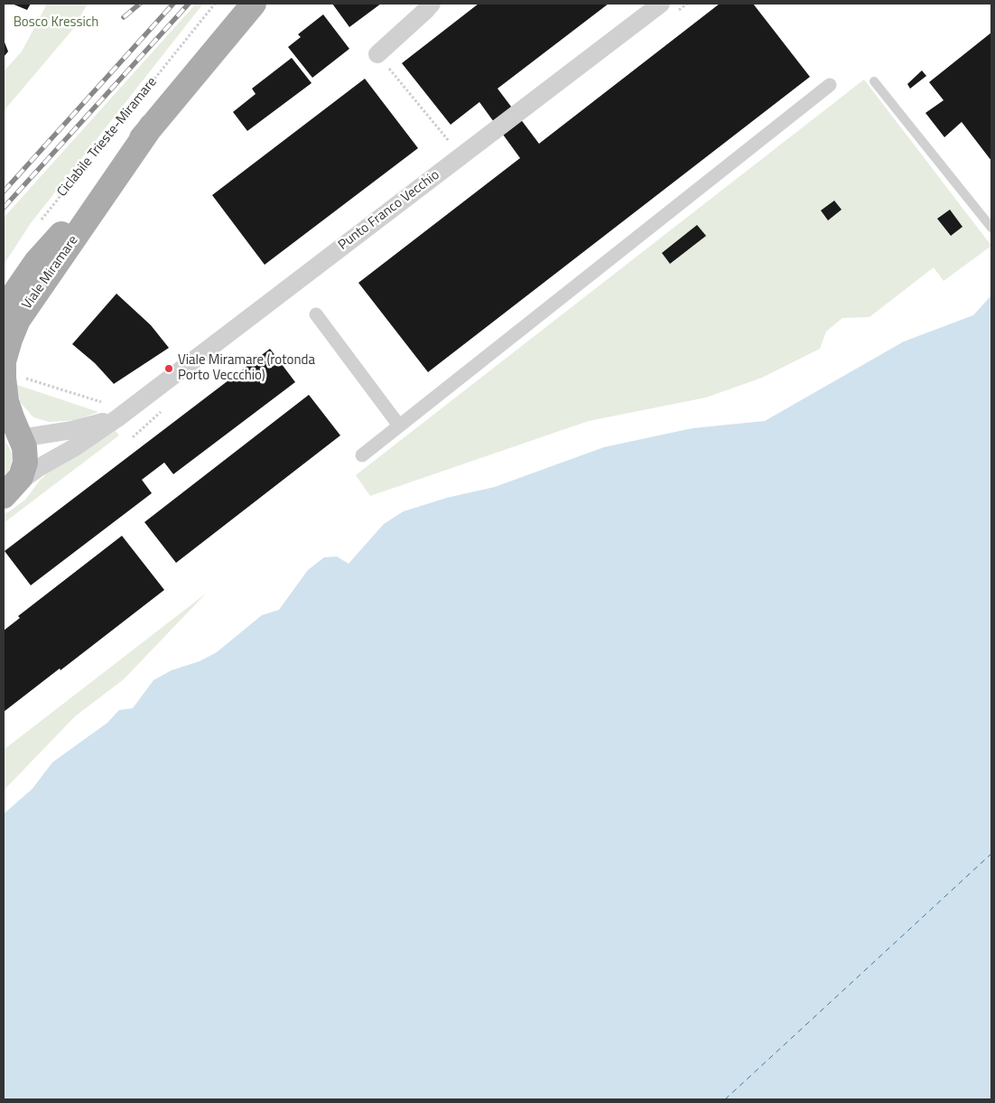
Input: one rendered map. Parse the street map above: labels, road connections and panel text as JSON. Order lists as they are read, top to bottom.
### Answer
{
  "streets": {
    "main road": ["Viale Miramare"],
    "street": ["Punto Franco Vecchio"],
    "path": ["Ciclabile Trieste-Miramare"]
  },
  "crossings": [
    ["Punto Franco Vecchio", "Viale Miramare"]
  ],
  "parks": ["Bosco Kressich"],
  "places": ["Viale Miramare (rotonda Porto Veccchio)"]
}
